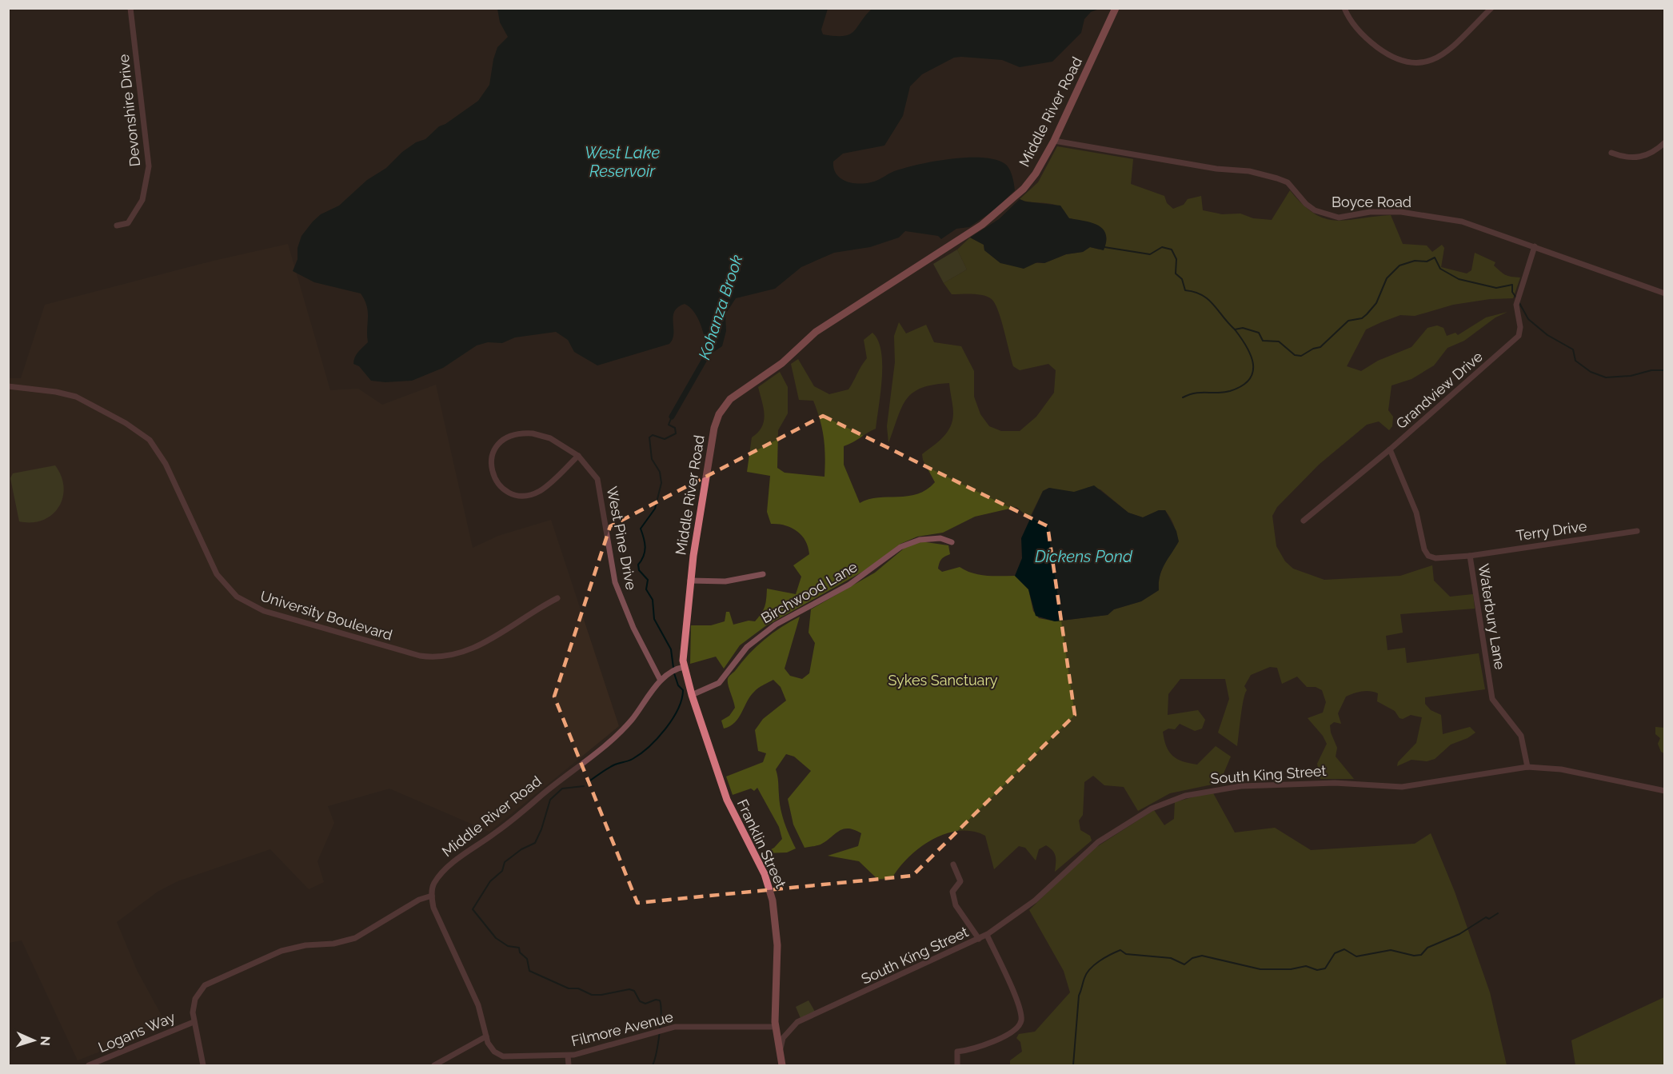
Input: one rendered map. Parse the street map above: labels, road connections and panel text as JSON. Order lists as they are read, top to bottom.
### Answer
{
  "streets": {
    "main road": ["Middle River Road", "Franklin Street"],
    "street": [
      "Devonshire Drive",
      "Boyce Road",
      "Grandview Drive",
      "Terry Drive",
      "West Pine Drive",
      "Birchwood Lane",
      "University Boulevard",
      "Waterbury Lane",
      "South King Street",
      "Filmore Avenue",
      "Logans Way"
    ]
  },
  "crossings": [
    ["Middle River Road", "Boyce Road"],
    ["Middle River Road", "West Pine Drive"],
    ["Middle River Road", "Franklin Street"],
    ["Boyce Road", "Grandview Drive"],
    ["Grandview Drive", "Waterbury Lane"],
    ["Terry Drive", "Waterbury Lane"],
    ["Birchwood Lane", "Franklin Street"],
    ["Waterbury Lane", "South King Street"],
    ["South King Street", "Franklin Street"],
    ["Franklin Street", "Filmore Avenue"]
  ],
  "water": ["West Lake Reservoir", "Kohanza Brook", "Dickens Pond"],
  "parks": ["Sykes Sanctuary"],
  "north": "right"
}
